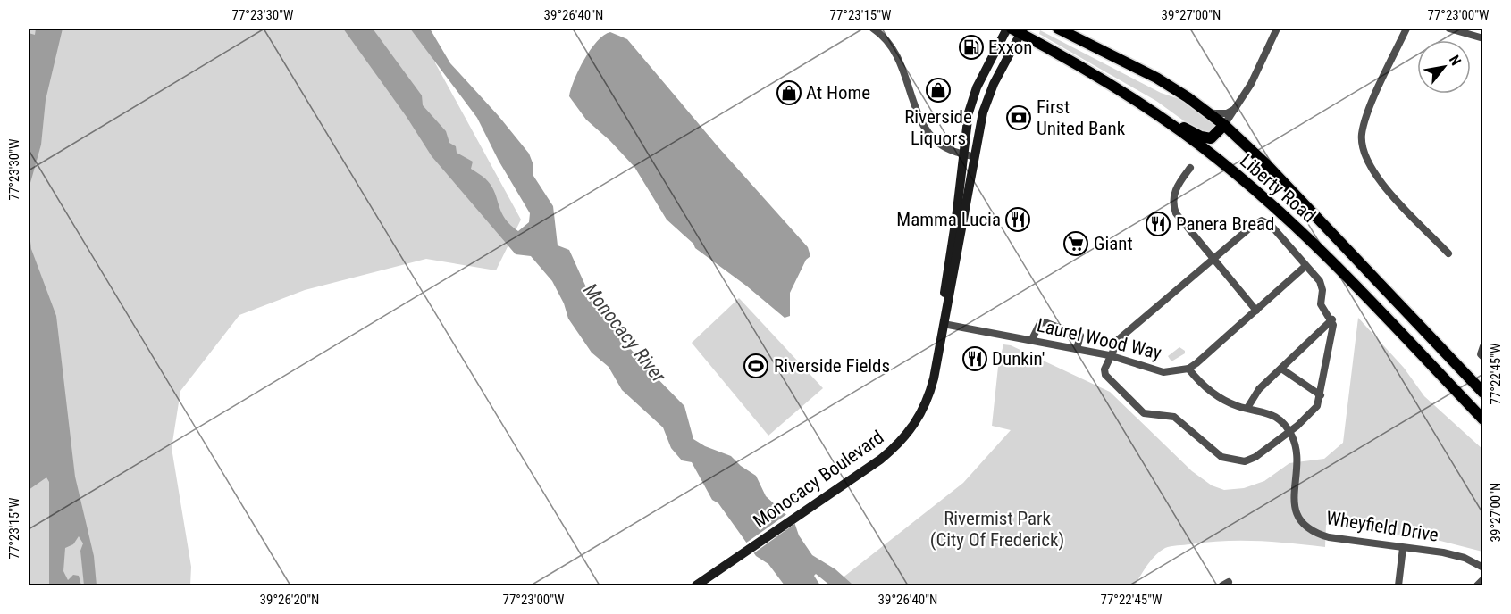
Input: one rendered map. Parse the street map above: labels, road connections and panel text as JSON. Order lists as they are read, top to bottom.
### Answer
{
  "streets": {
    "main road": ["Liberty Road", "Monocacy Boulevard"],
    "street": ["Laurel Wood Way", "Wheyfield Drive"]
  },
  "crossings": [
    ["Liberty Road", "Monocacy Boulevard"],
    ["Laurel Wood Way", "Monocacy Boulevard"],
    ["Laurel Wood Way", "Wheyfield Drive"]
  ],
  "water": ["Monocacy River"],
  "parks": ["Rivermist Park (City Of Frederick)"],
  "places": {
    "fuel station": ["Exxon"],
    "shop": ["Riverside Liquors", "At Home"],
    "bank": ["First United Bank"],
    "restaurant": ["Mamma Lucia", "Panera Bread", "Dunkin'"],
    "supermarket": ["Giant"],
    "sports": ["Riverside Fields"]
  },
  "north": "top right",
  "coordinates": [
    "77°23'30\"W",
    "39°26'40\"N",
    "77°23'15\"W",
    "39°27'00\"N",
    "77°23'00\"W",
    "77°22'45\"W",
    "39°26'20\"N"
  ]
}
